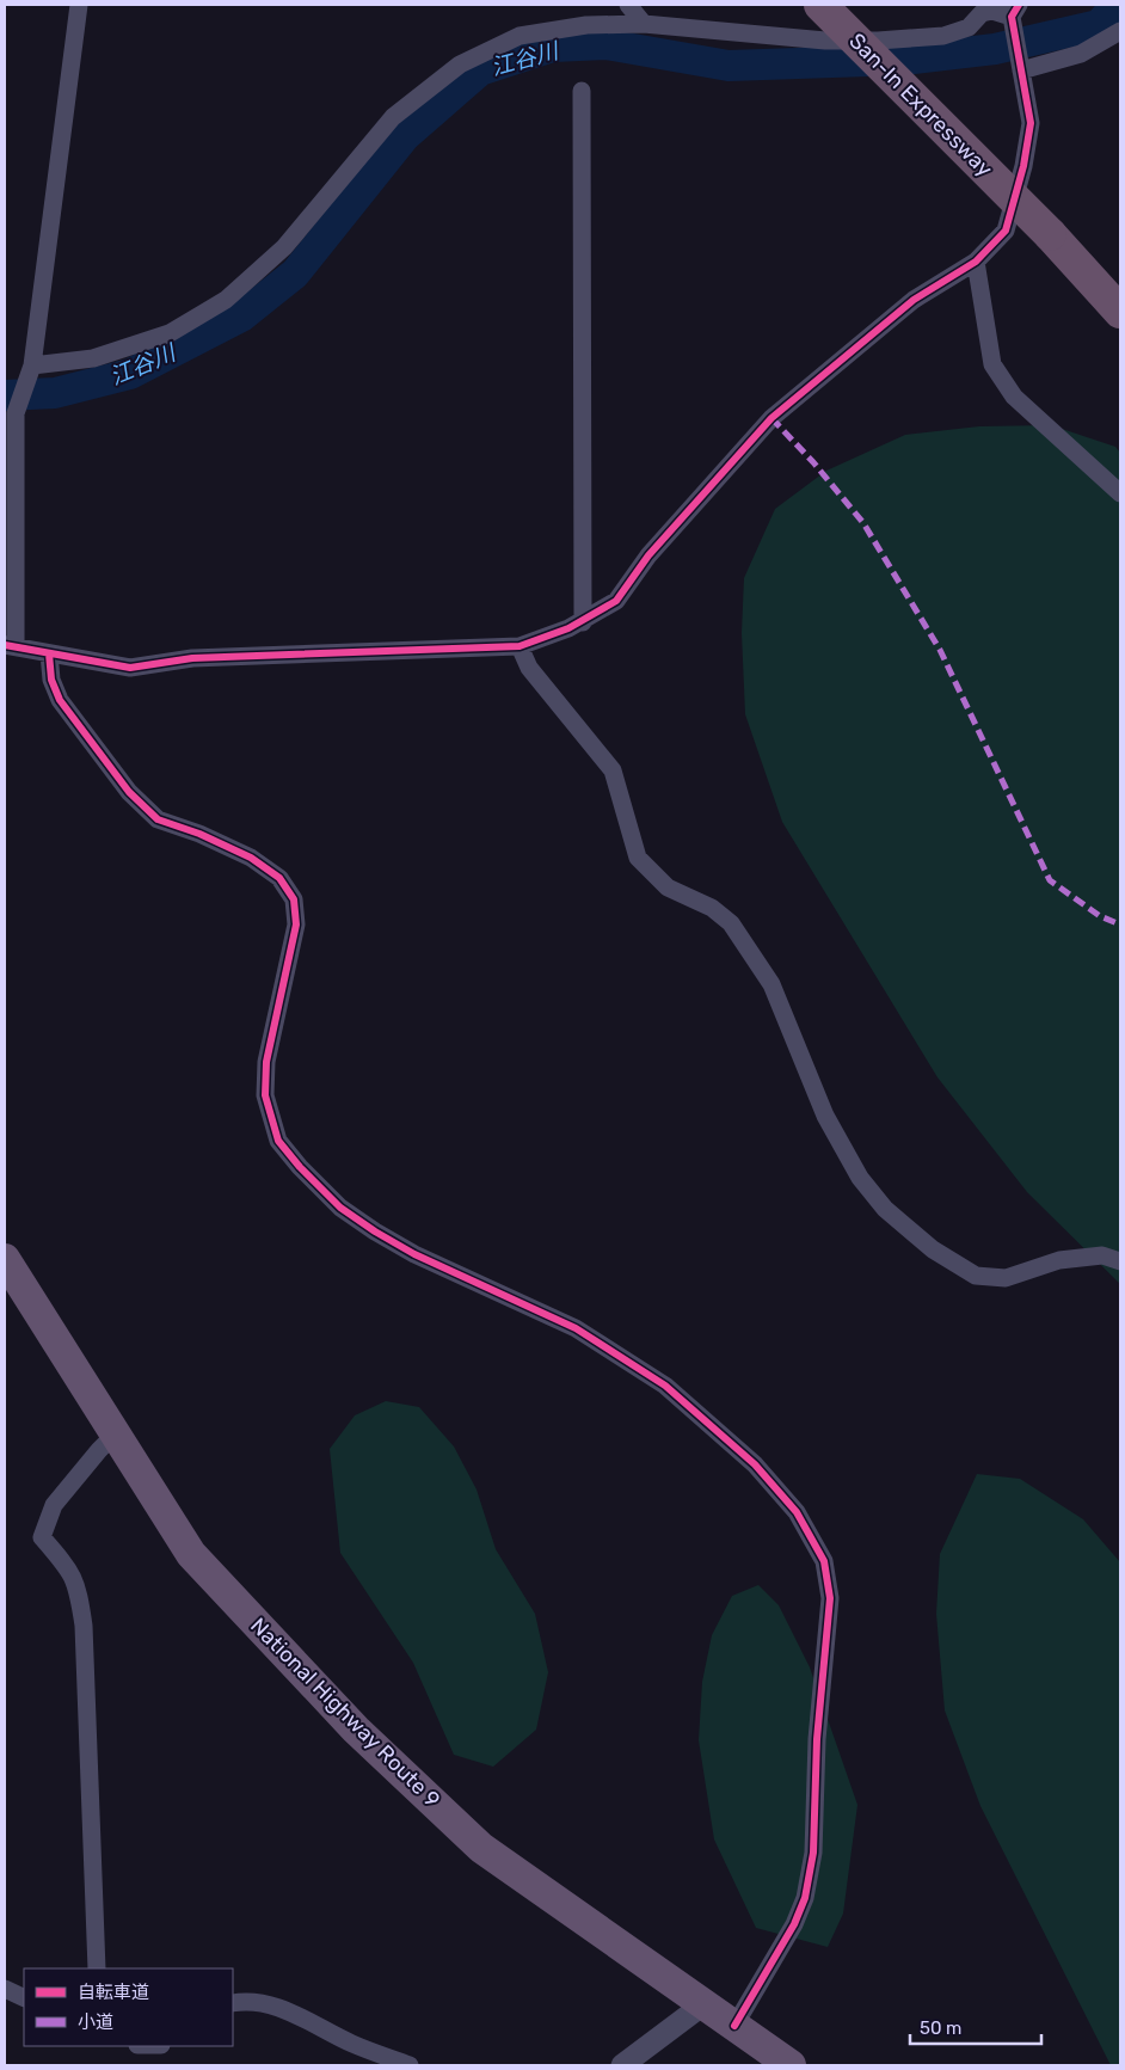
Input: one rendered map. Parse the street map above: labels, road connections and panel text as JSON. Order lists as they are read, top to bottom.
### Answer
{
  "streets": {
    "highway": ["San-In Expressway", "National Highway Route 9"]
  },
  "water": ["江谷川"],
  "legend": ["自転車道", "小道"],
  "scale_bar": "50 m"
}
